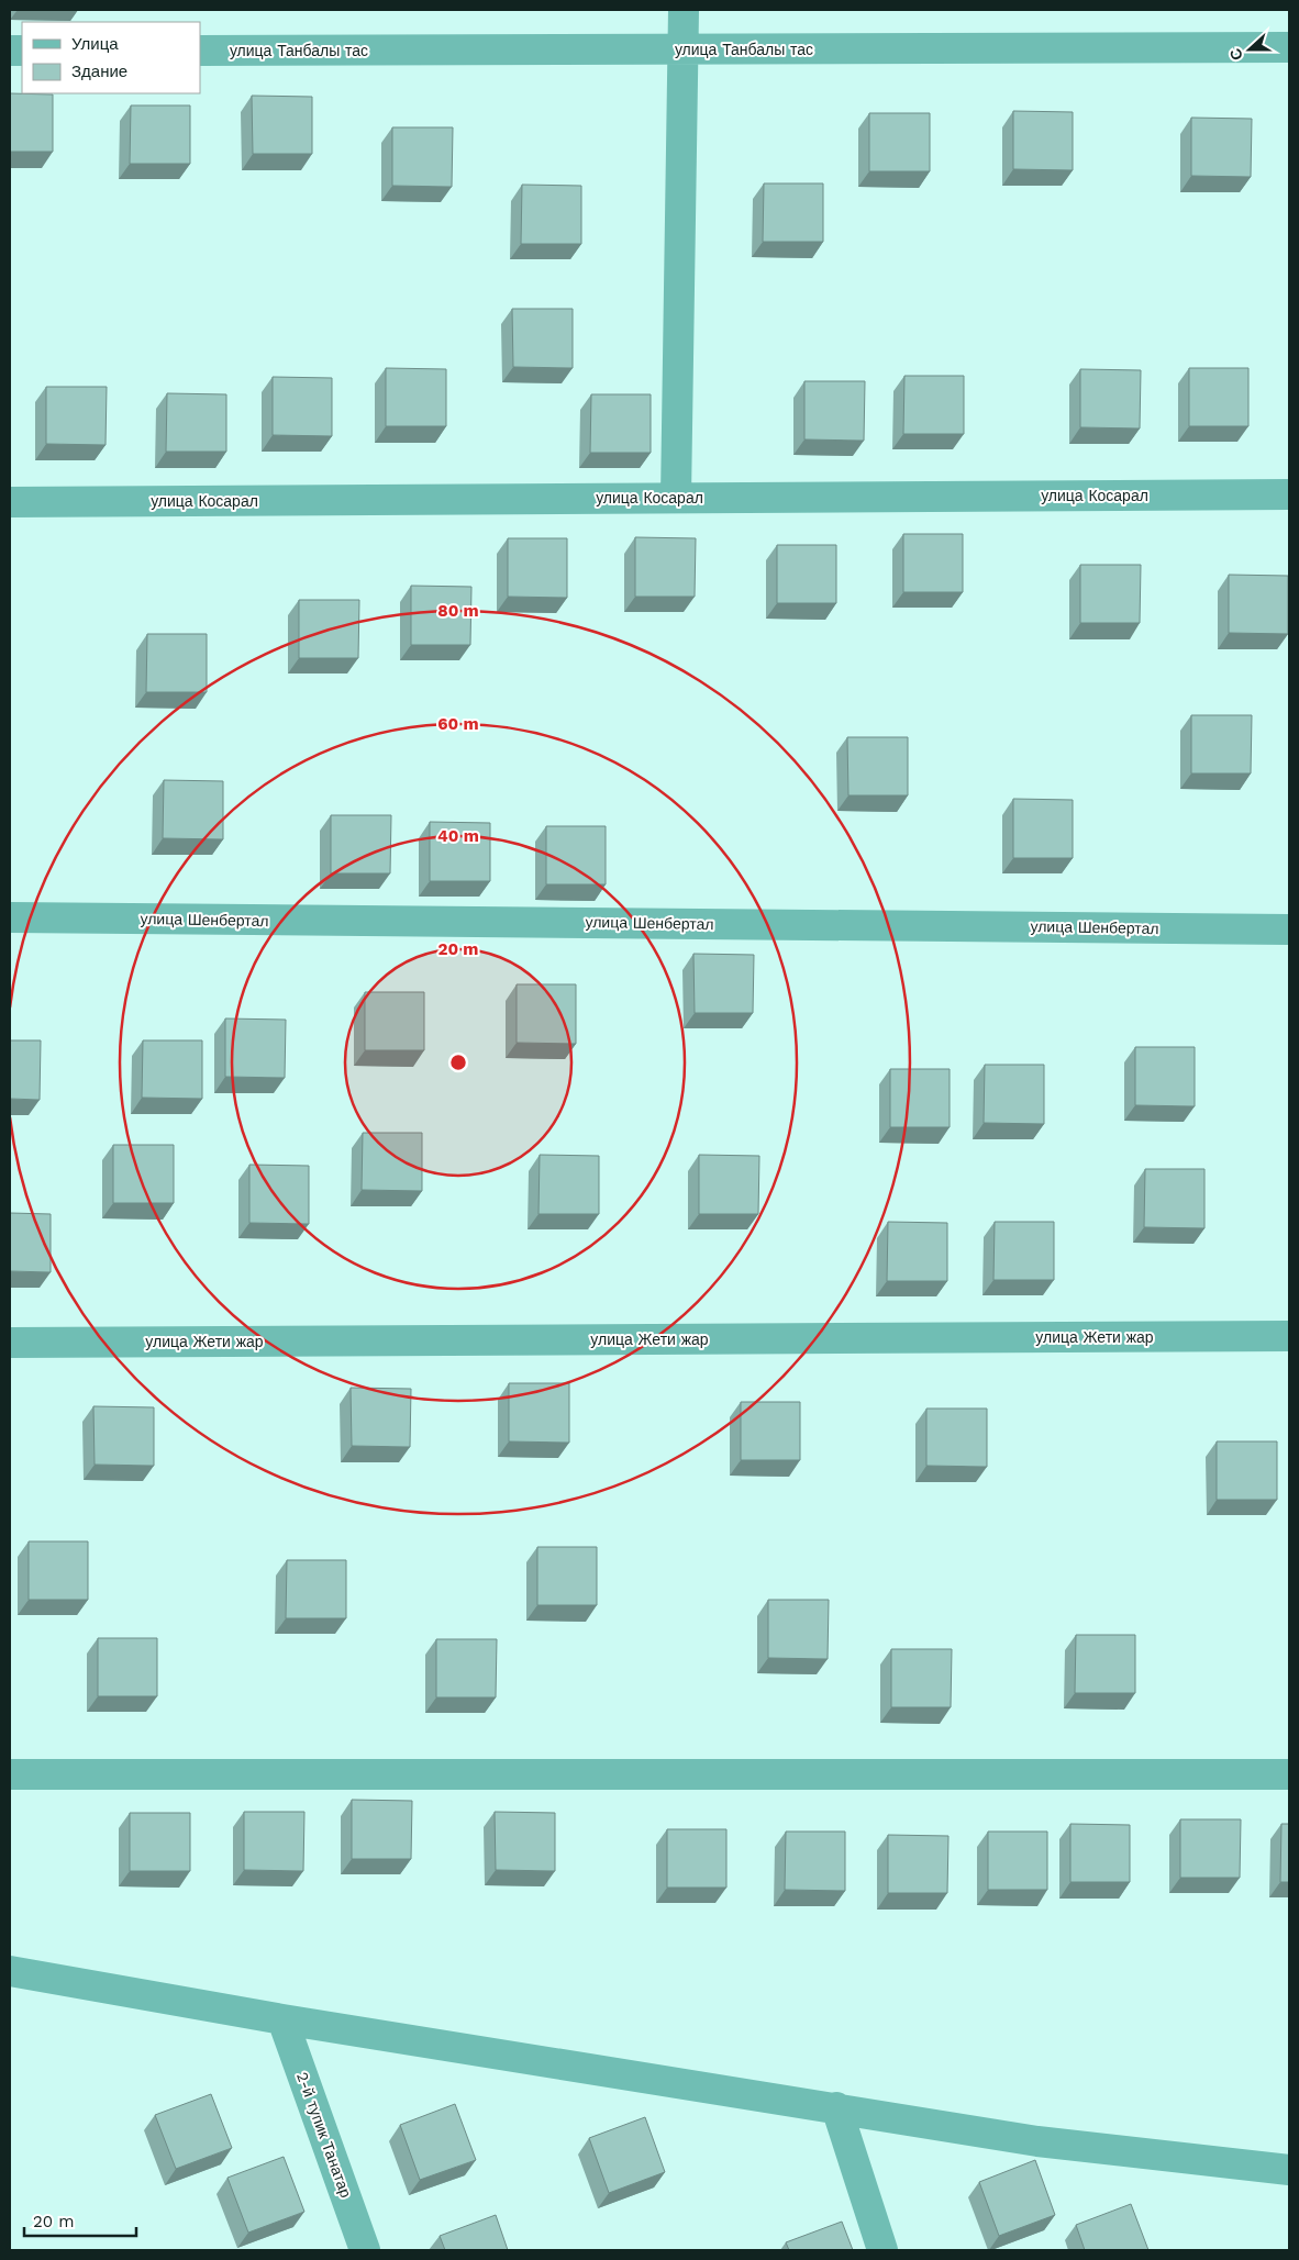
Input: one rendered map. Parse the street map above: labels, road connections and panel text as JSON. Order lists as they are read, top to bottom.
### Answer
{
  "streets": {
    "street": [
      "улица Танбалы тас",
      "улица Косарал",
      "улица Шенбертал",
      "улица Жети жар",
      "2-й тупик Танатар"
    ]
  },
  "legend": ["Улица", "Здание"],
  "scale_bar": "20 m",
  "north": "left",
  "rings": [
    "80 m",
    "60 m",
    "40 m",
    "20 m"
  ]
}
